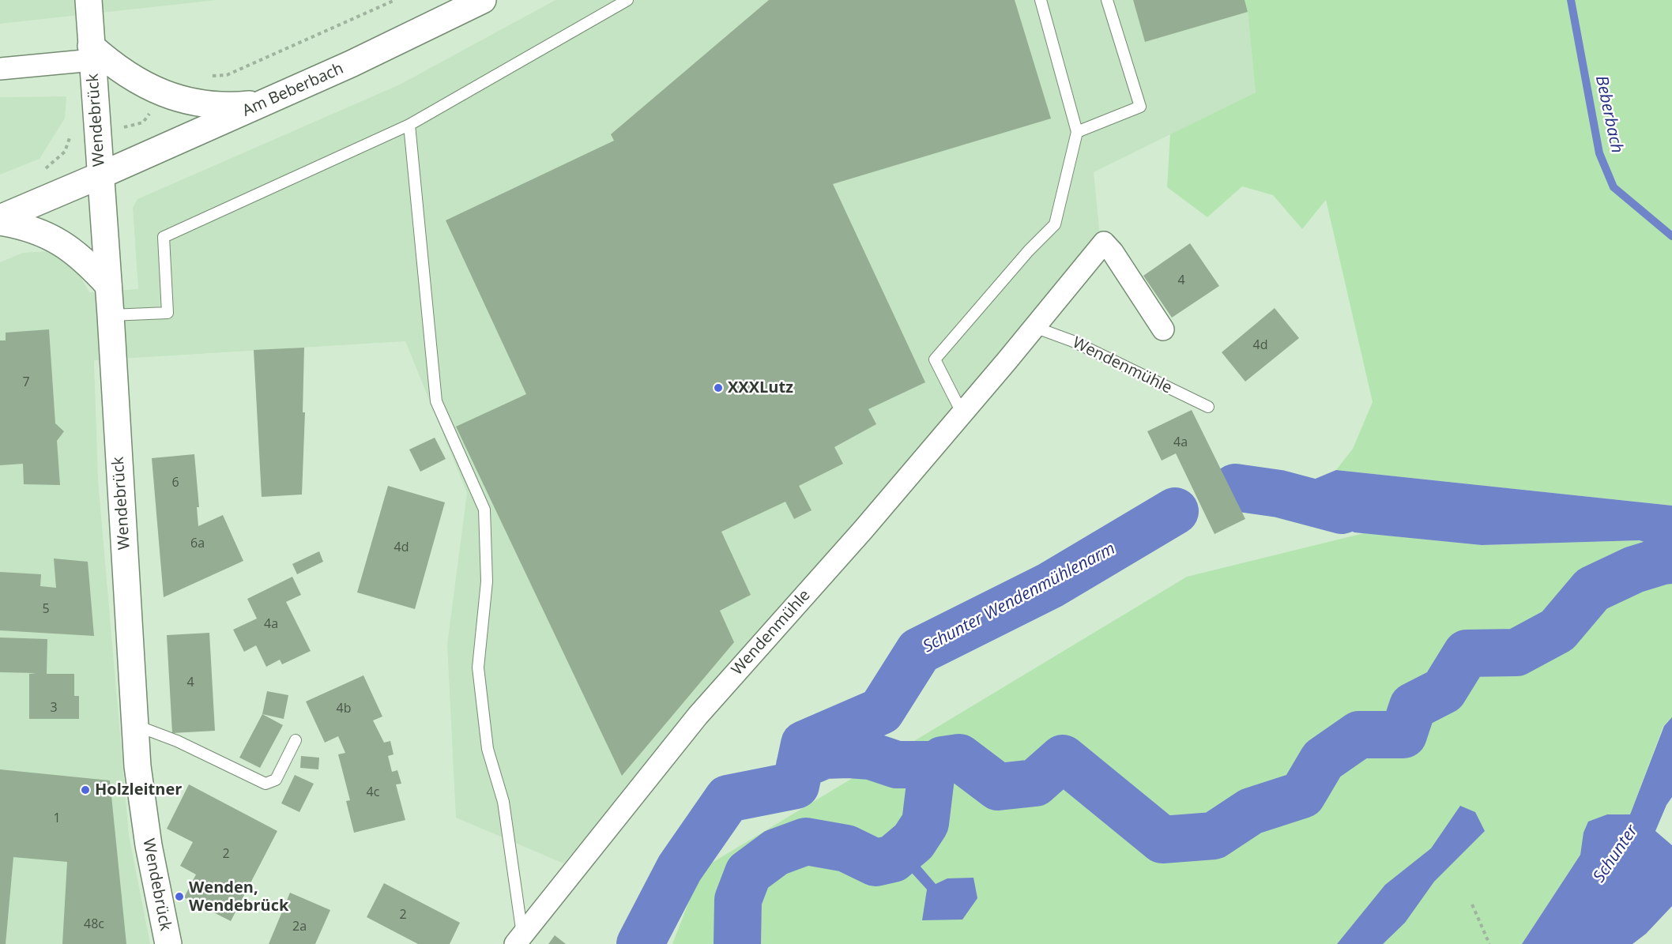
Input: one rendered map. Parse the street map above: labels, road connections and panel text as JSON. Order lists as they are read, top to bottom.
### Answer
{
  "streets": {
    "main road": ["Am Beberbach", "Wendebrück"],
    "street": ["Wendenmühle"]
  },
  "crossings": [
    ["Am Beberbach", "Wendebrück"]
  ],
  "water": ["Beberbach", "Schunter Wendenmühlenarm", "Schunter"],
  "places": ["XXXLutz", "Holzleitner", "Wenden, Wendebrück"],
  "house_numbers": [
    "4",
    "4d",
    "7",
    "4a",
    "6",
    "6a",
    "4d",
    "5",
    "4a",
    "4",
    "3",
    "4b",
    "4c",
    "1",
    "2",
    "2",
    "48c",
    "2a"
  ]
}
